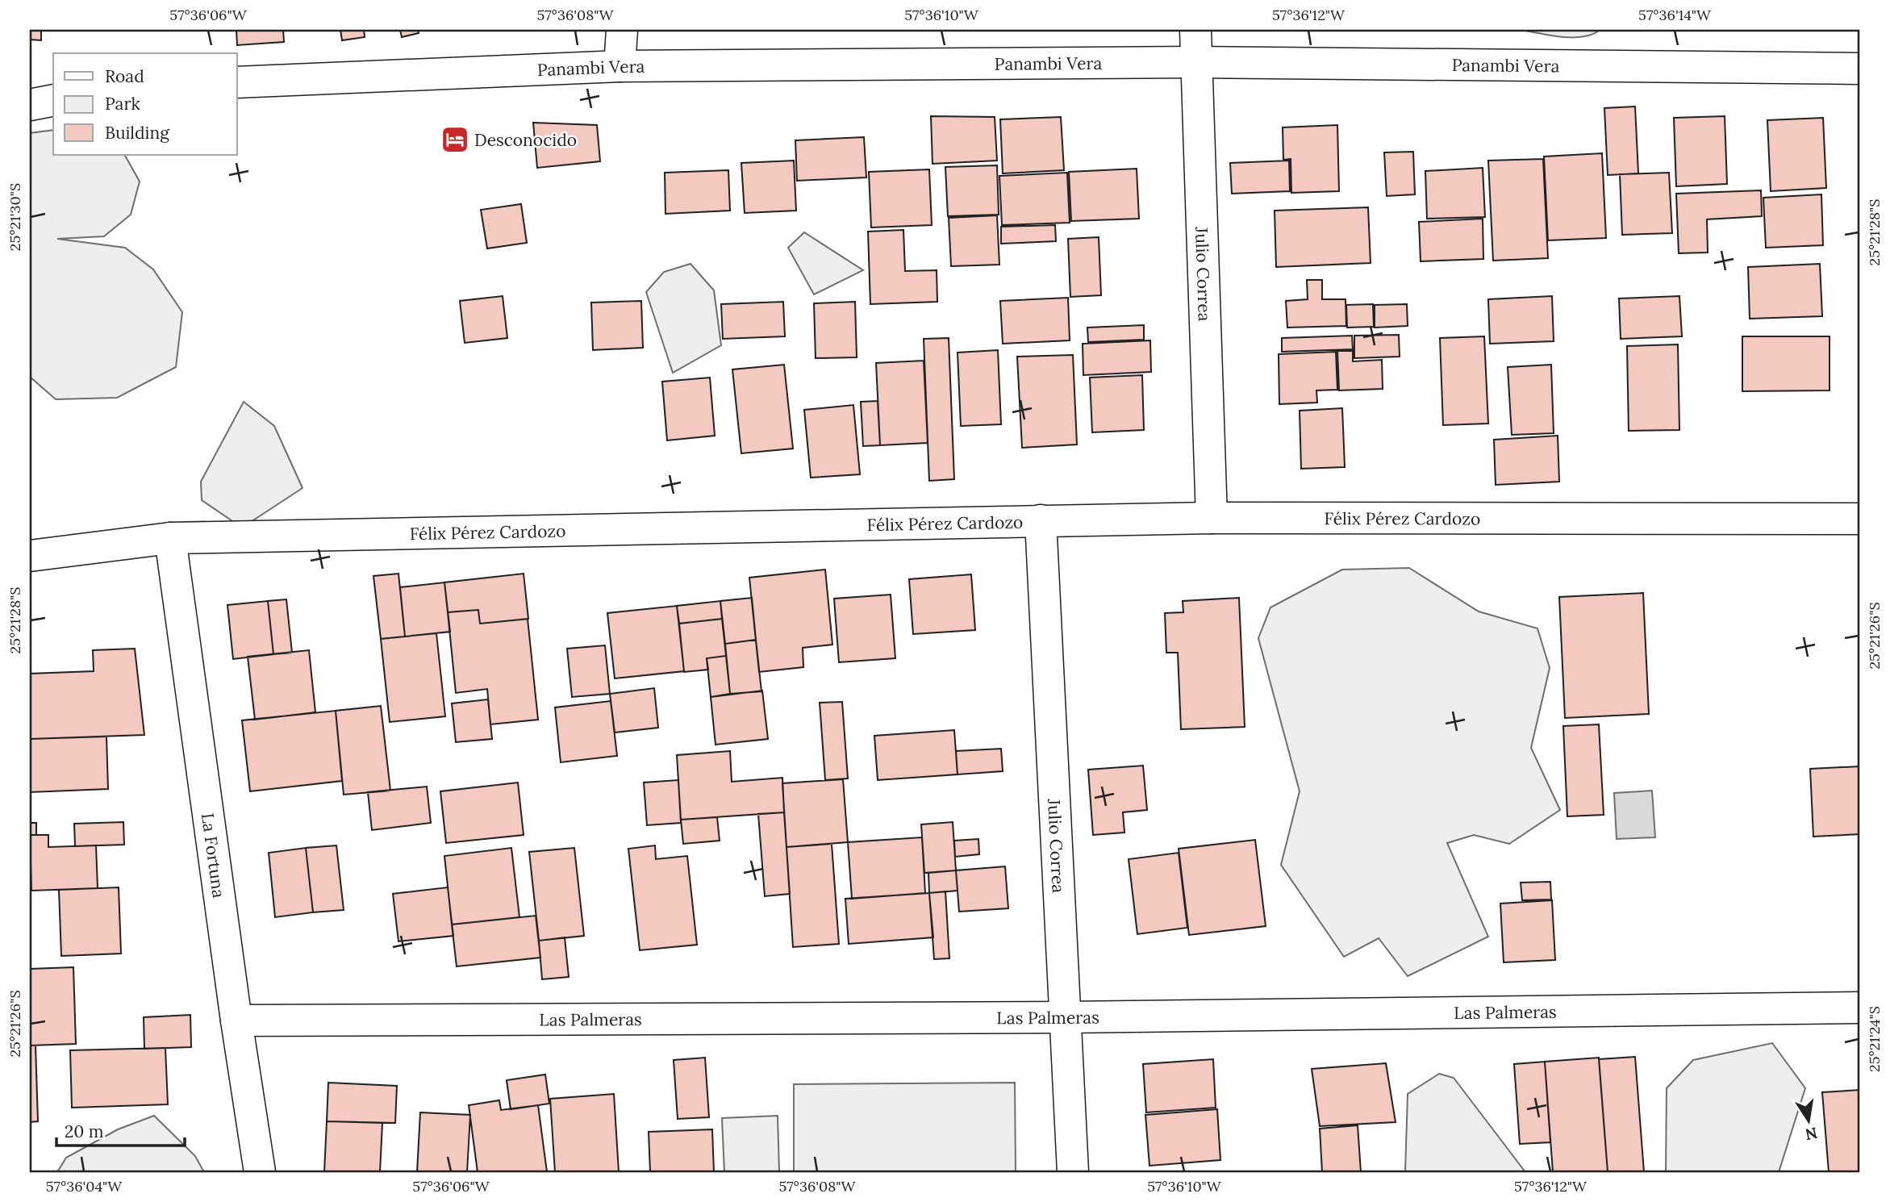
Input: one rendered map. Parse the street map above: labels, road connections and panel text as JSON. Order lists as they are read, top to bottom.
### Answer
{
  "streets": {
    "street": [
      "Panambi Vera",
      "Julio Correa",
      "Félix Pérez Cardozo",
      "La Fortuna",
      "Las Palmeras"
    ]
  },
  "crossings": [
    ["Panambi Vera", "Julio Correa"],
    ["Julio Correa", "Félix Pérez Cardozo"],
    ["Julio Correa", "Las Palmeras"],
    ["Félix Pérez Cardozo", "La Fortuna"],
    ["La Fortuna", "Las Palmeras"]
  ],
  "places": {
    "hotel": ["Desconocido"]
  },
  "legend": ["Road", "Park", "Building"],
  "scale_bar": "20 m",
  "north": "bottom",
  "coordinates": [
    "57°36'06\"W",
    "57°36'08\"W",
    "57°36'10\"W",
    "57°36'12\"W",
    "57°36'14\"W",
    "25°21'30\"S",
    "25°21'28\"S",
    "25°21'26\"S",
    "25°21'24\"S",
    "57°36'04\"W"
  ]
}
